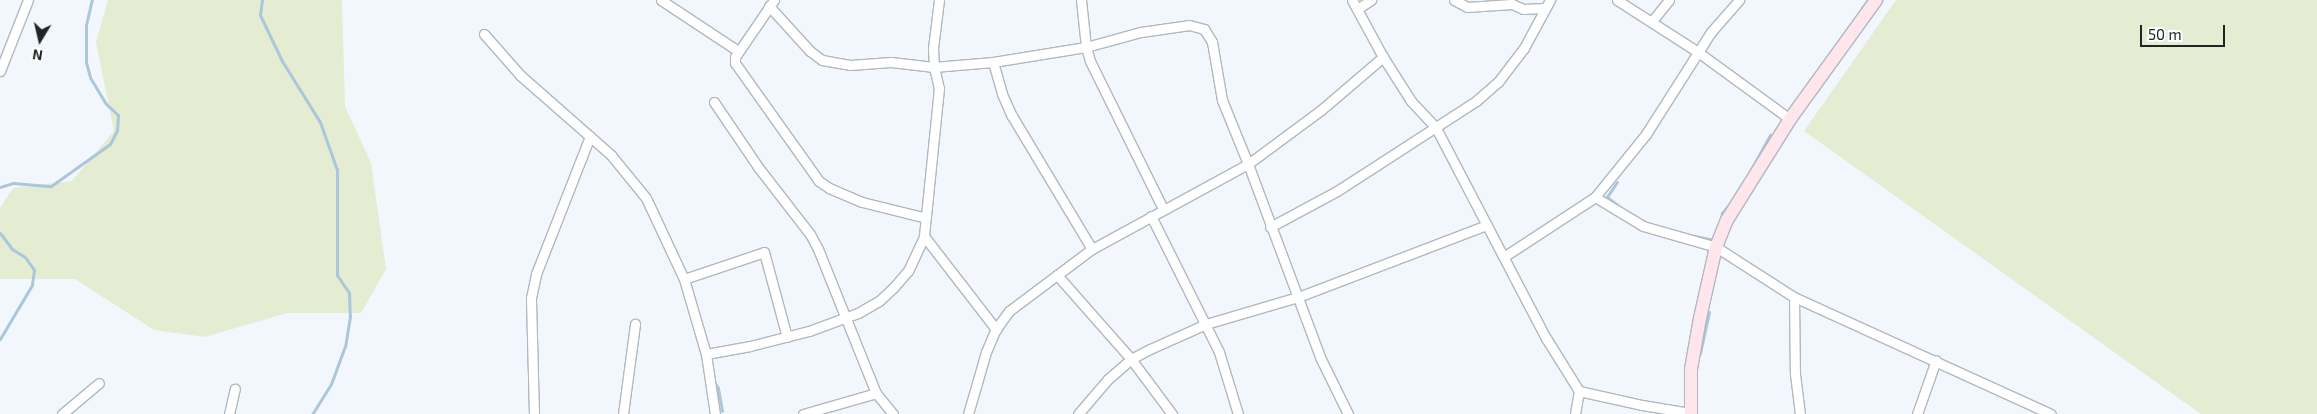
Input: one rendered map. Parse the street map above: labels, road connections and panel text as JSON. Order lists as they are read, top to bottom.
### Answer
{
  "scale_bar": "50 m",
  "north": "bottom"
}
